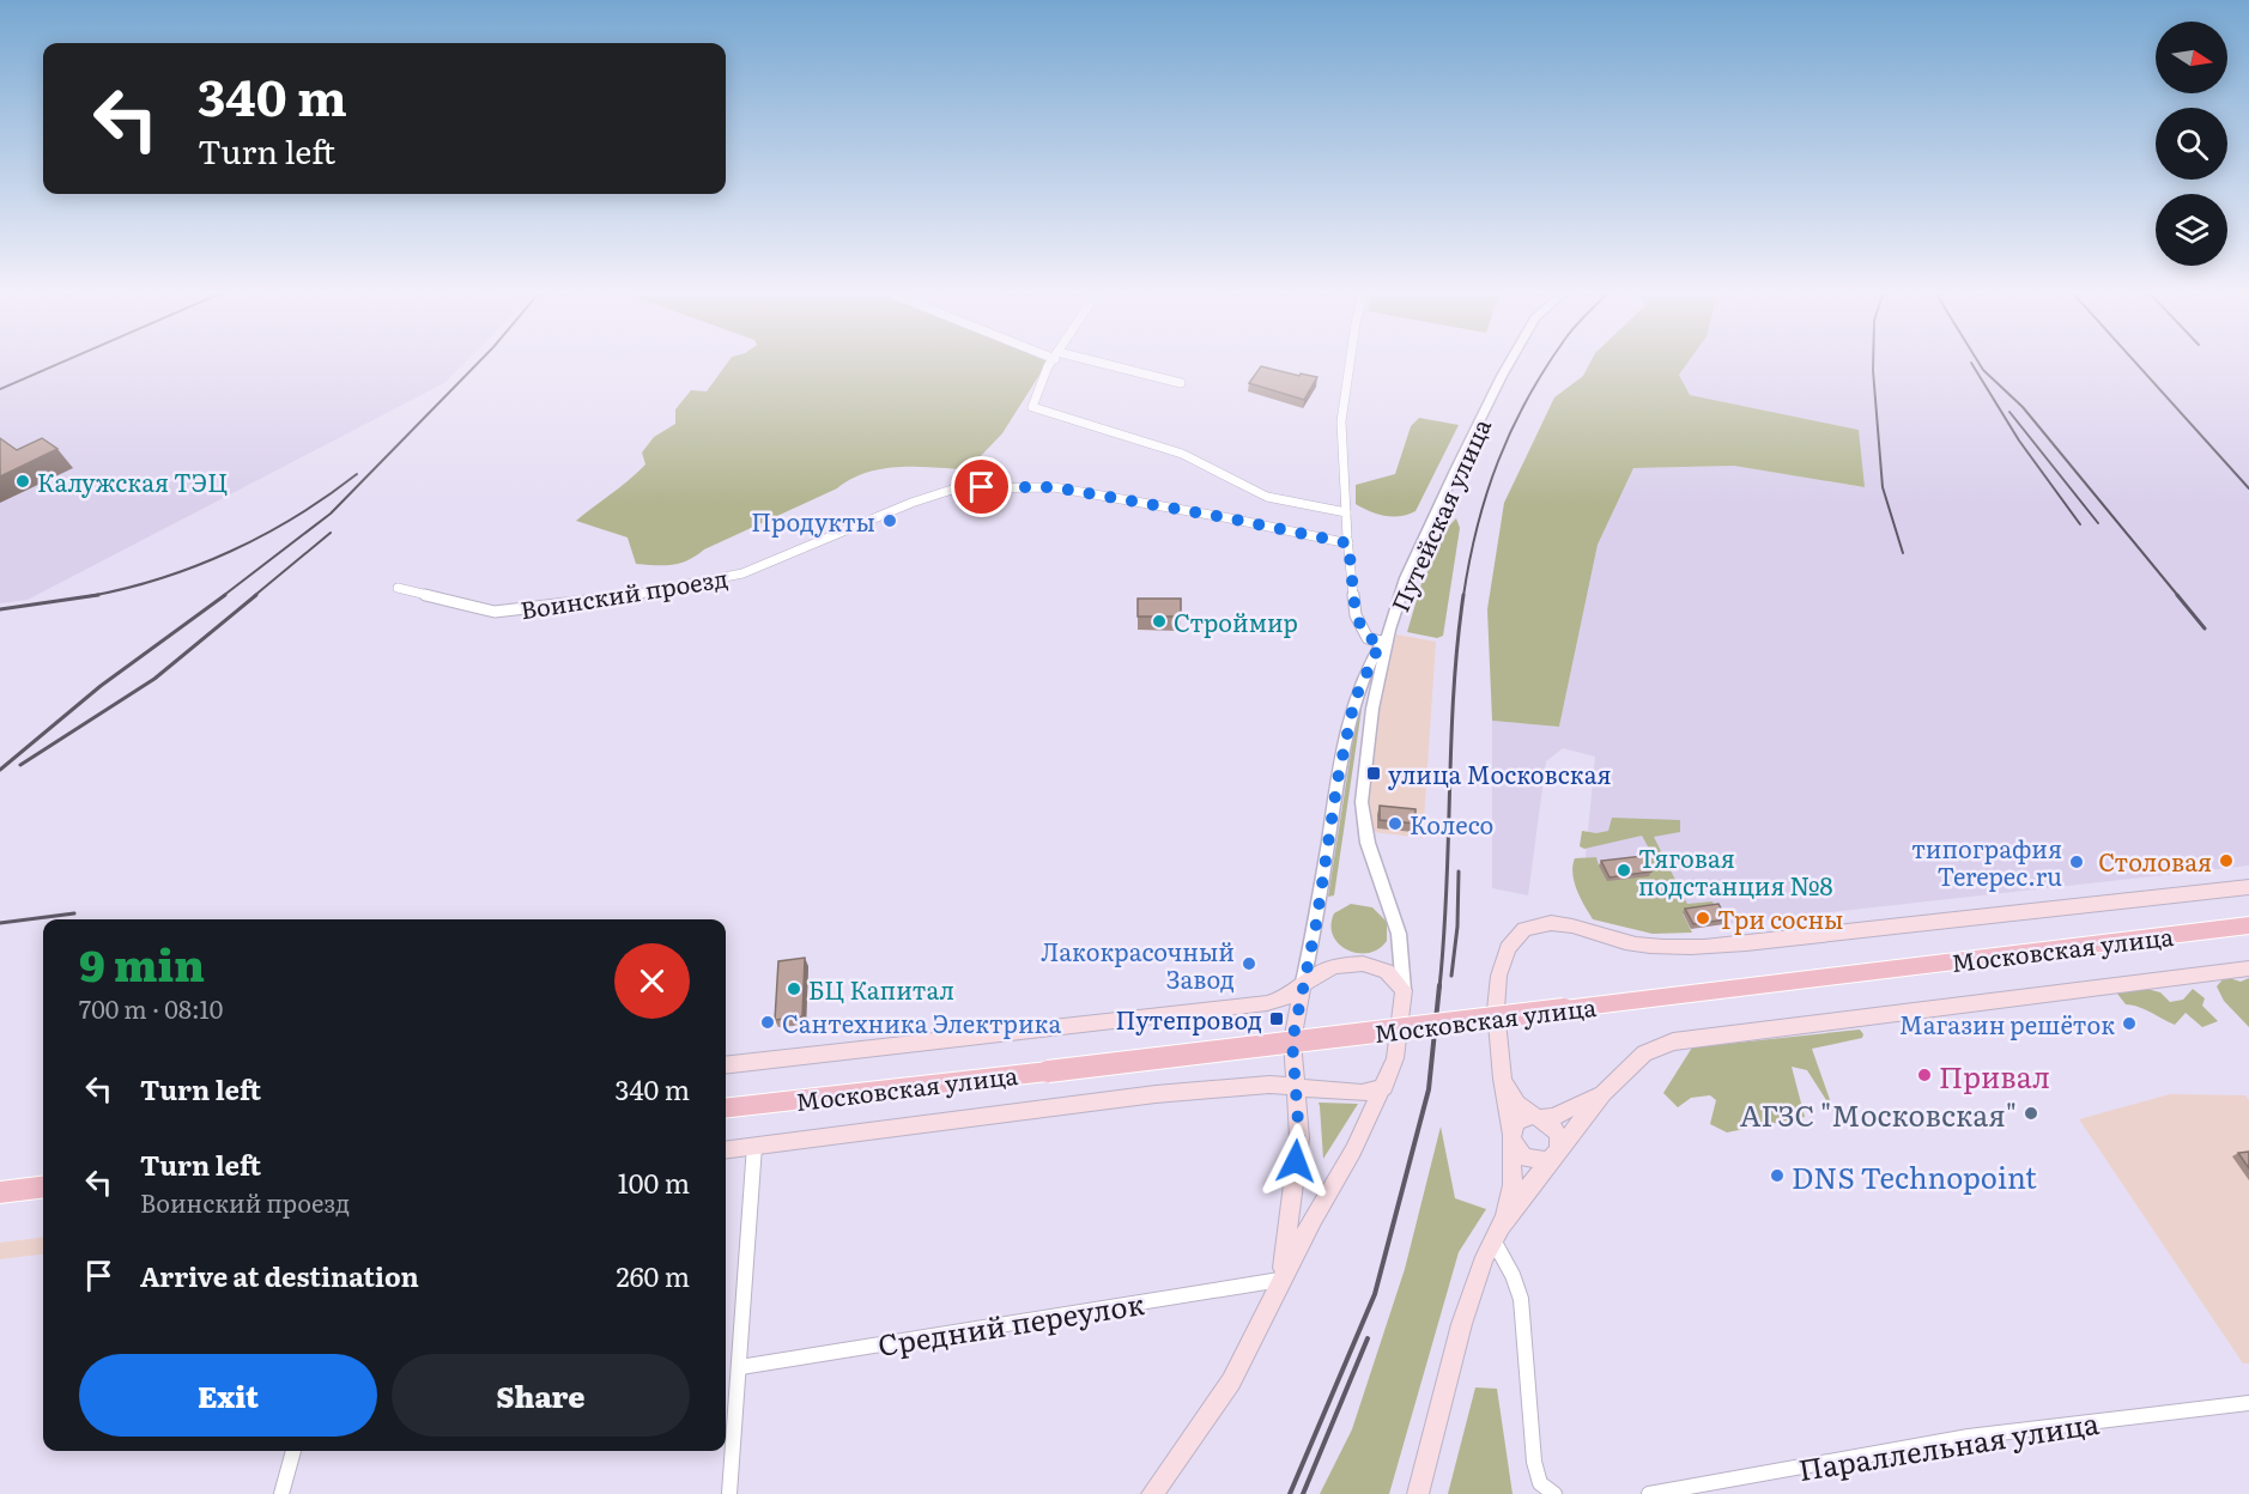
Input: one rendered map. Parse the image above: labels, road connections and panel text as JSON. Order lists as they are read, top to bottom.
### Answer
{
  "streets": {
    "main road": ["Путейская улица", "Московская улица"],
    "street": ["Воинский проезд", "Средний переулок", "Параллельная улица"]
  },
  "crossings": [
    ["Путейская улица", "Средний переулок"]
  ],
  "places": {
    "other": [
      "Калужская ТЭЦ",
      "Продукты",
      "Строймир",
      "Колесо",
      "Столовая",
      "типография Terepec.ru",
      "Тяговая подстанция №8",
      "Три сосны",
      "Лакокрасочный Завод",
      "БЦ Капитал",
      "Сантехника Электрика",
      "Магазин решёток",
      "Привал",
      "АГЗС \"Московская\"",
      "DNS Technopoint"
    ],
    "transit": ["улица Московская", "Путепровод"]
  },
  "north": "right",
  "page": {
    "turn": ["340 m", "Turn left"],
    "heading": ["9 min", "700 m · 08:10"],
    "list": [
      {
        "name": "Turn left",
        "value": "340 m"
      },
      {
        "name": "Turn left",
        "note": "Воинский проезд",
        "value": "100 m"
      },
      {
        "name": "Arrive at destination",
        "value": "260 m"
      }
    ],
    "buttons": ["Exit", "Share"]
  }
}
